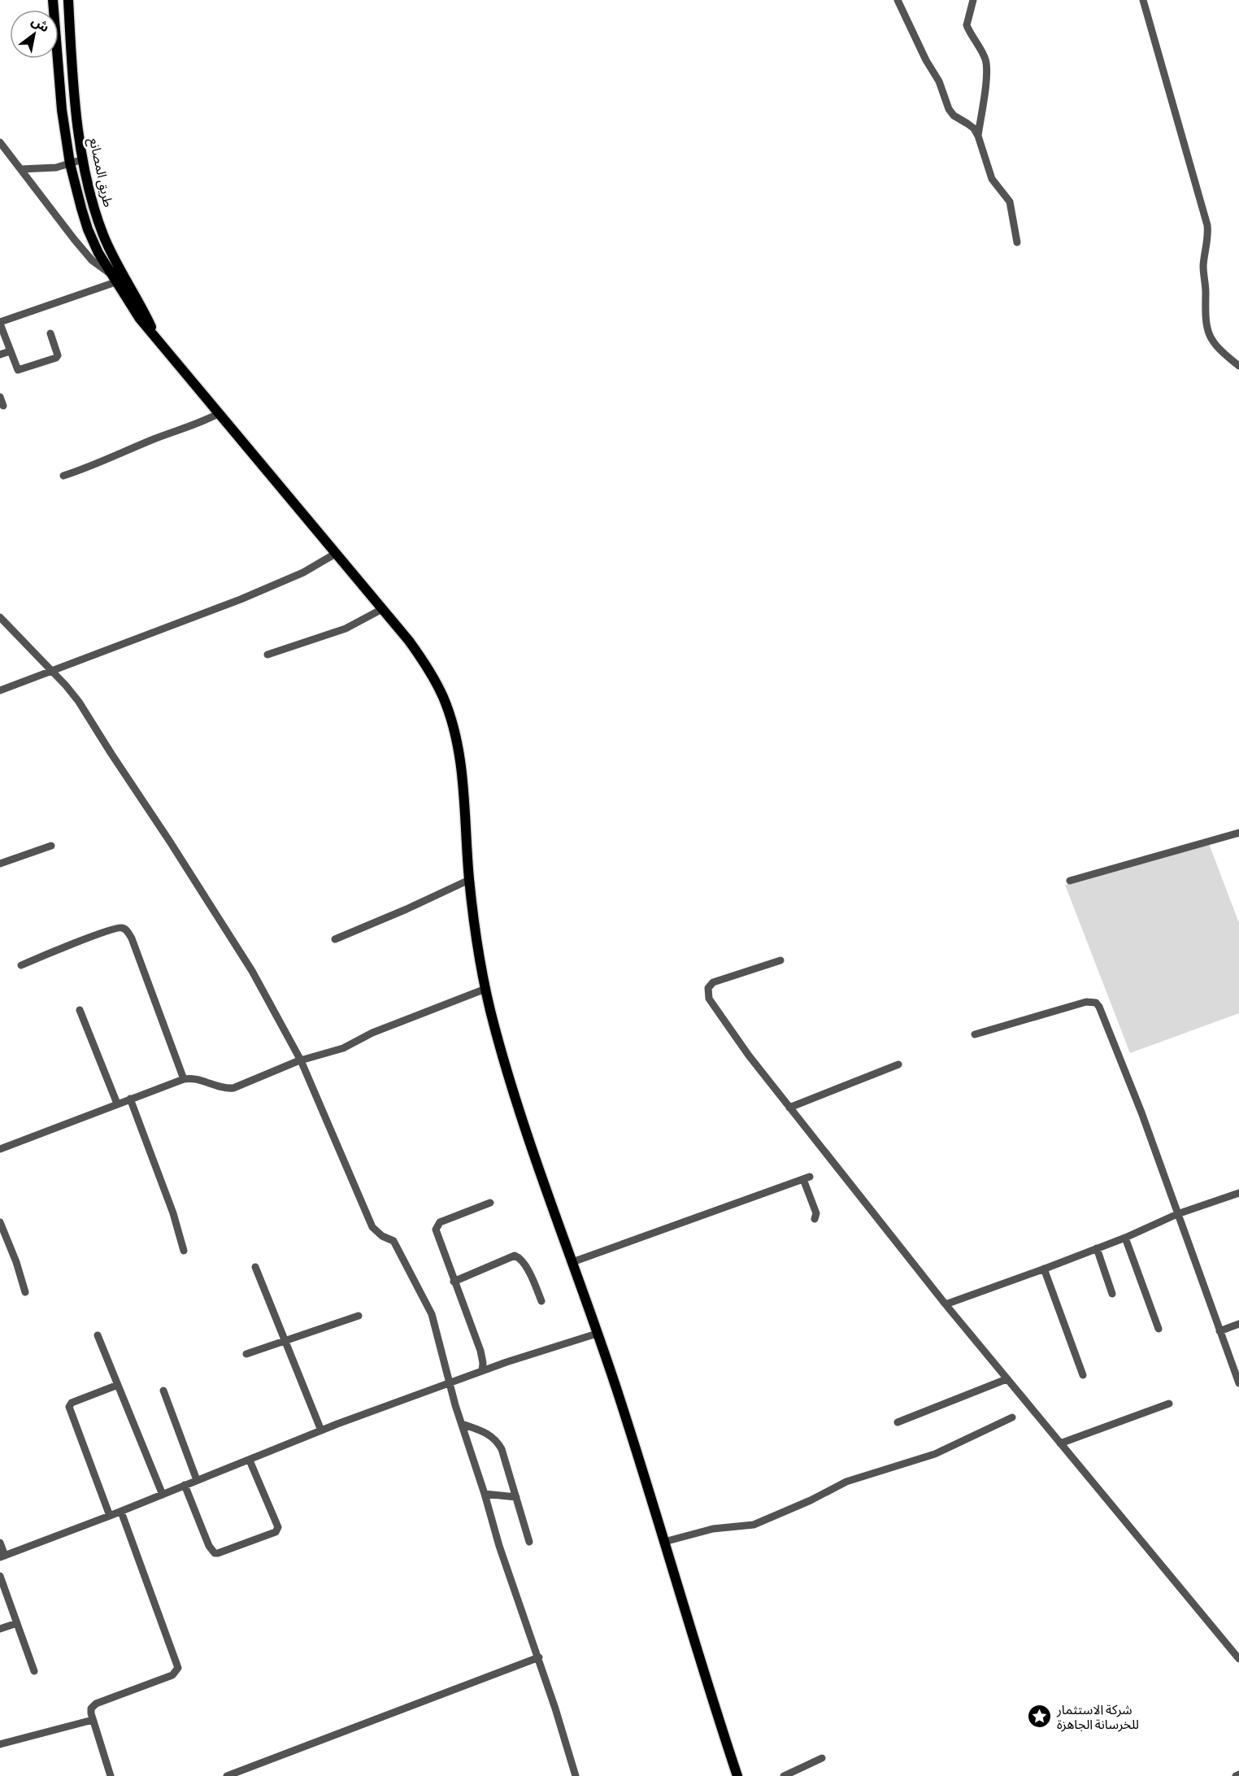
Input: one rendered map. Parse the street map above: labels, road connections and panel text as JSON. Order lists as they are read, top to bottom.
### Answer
{
  "streets": {
    "main road": ["طريق المصانع"]
  },
  "places": {
    "place": ["شركة الاستثمار للخرسانة الجاهزة"]
  },
  "north": "top right"
}
